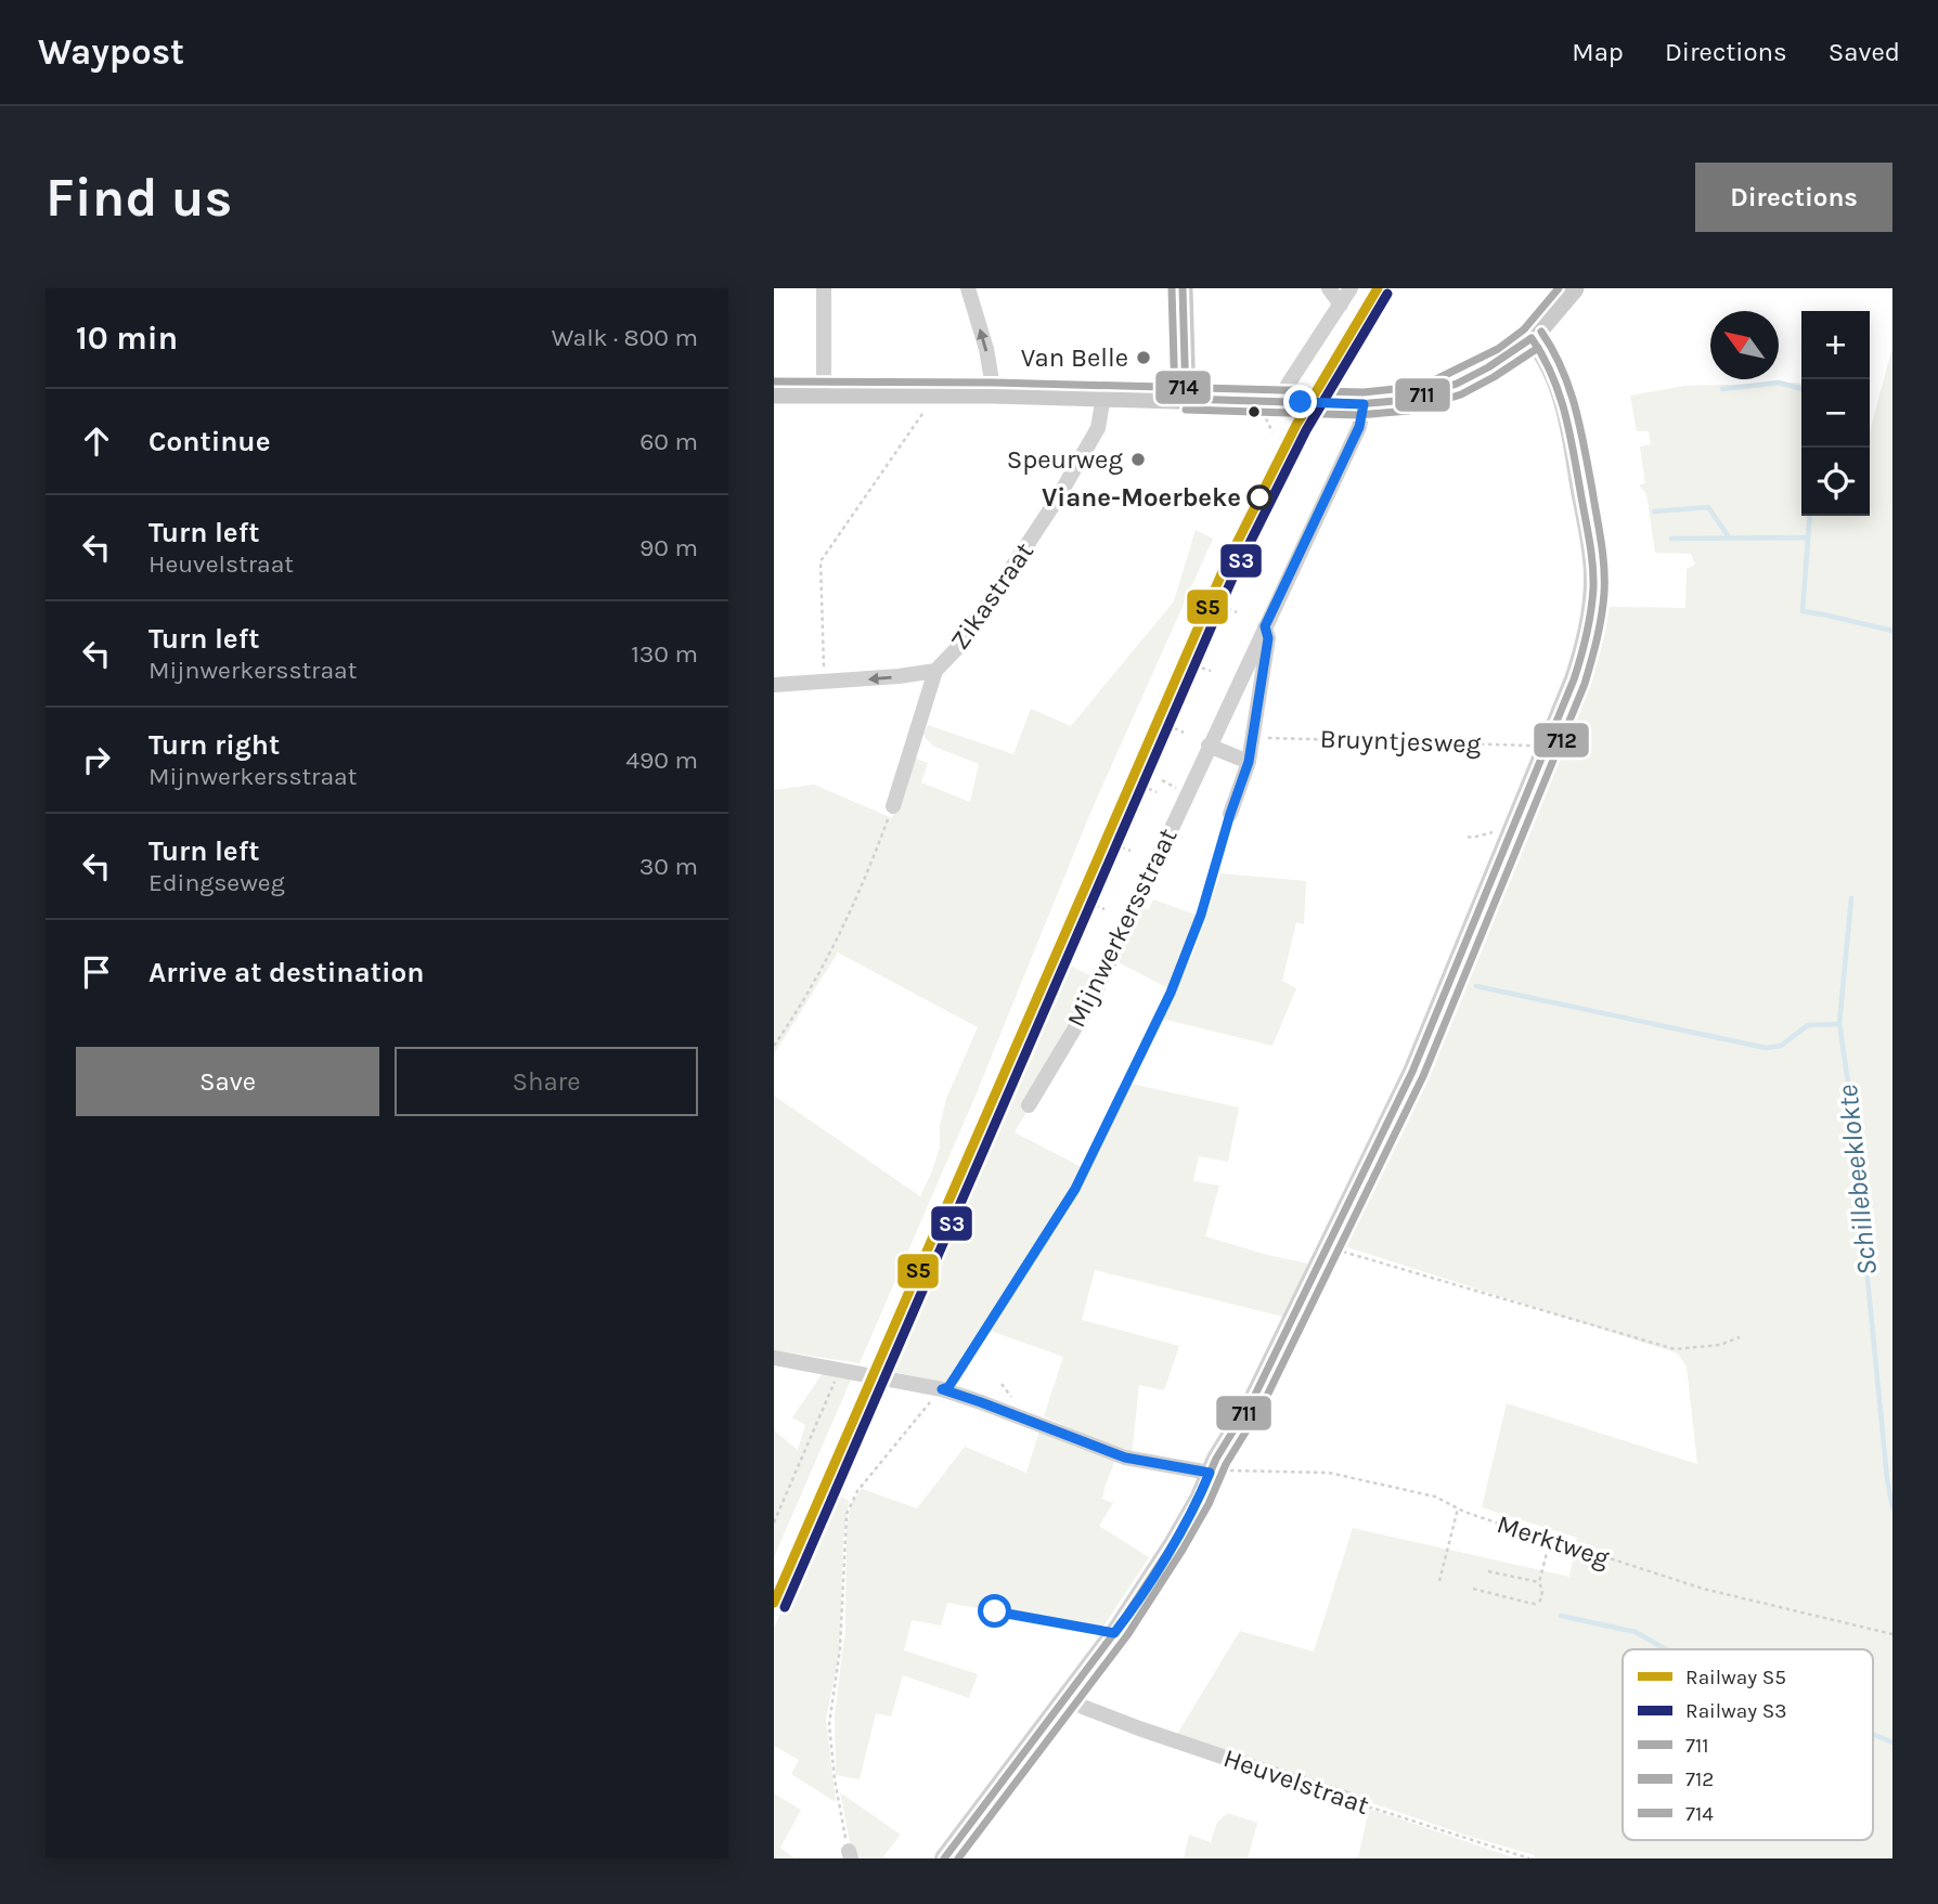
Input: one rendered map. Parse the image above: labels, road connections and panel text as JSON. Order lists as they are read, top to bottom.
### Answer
{
  "streets": {
    "street": ["Zikastraat", "Mijnwerkersstraat", "Heuvelstraat"],
    "path": ["Bruyntjesweg", "Merktweg"]
  },
  "crossings": [
    ["Bruyntjesweg", "Mijnwerkersstraat"]
  ],
  "water": ["Schillebeeklokte"],
  "places": ["Van Belle", "Speurweg", "Viane-Moerbeke"],
  "lines": [
    "rail line S5",
    "transit line 711",
    "transit line 712",
    "transit line 714",
    "rail line S3"
  ],
  "legend": [
    "Railway S5",
    "Railway S3",
    "711",
    "712",
    "714"
  ],
  "north": "top left",
  "page": {
    "header": "Waypost",
    "nav": ["Map", "Directions", "Saved"],
    "buttons": [
      "Directions",
      ["Save", "Share"]
    ],
    "title": "Find us",
    "heading": ["10 min", "Walk · 800 m"],
    "map_buttons": ["+", "−"],
    "list": [
      ["Continue", "60 m"],
      ["Turn left", "Heuvelstraat", "90 m"],
      ["Turn left", "Mijnwerkersstraat", "130 m"],
      ["Turn right", "Mijnwerkersstraat", "490 m"],
      ["Turn left", "Edingseweg", "30 m"],
      "Arrive at destination"
    ]
  }
}
